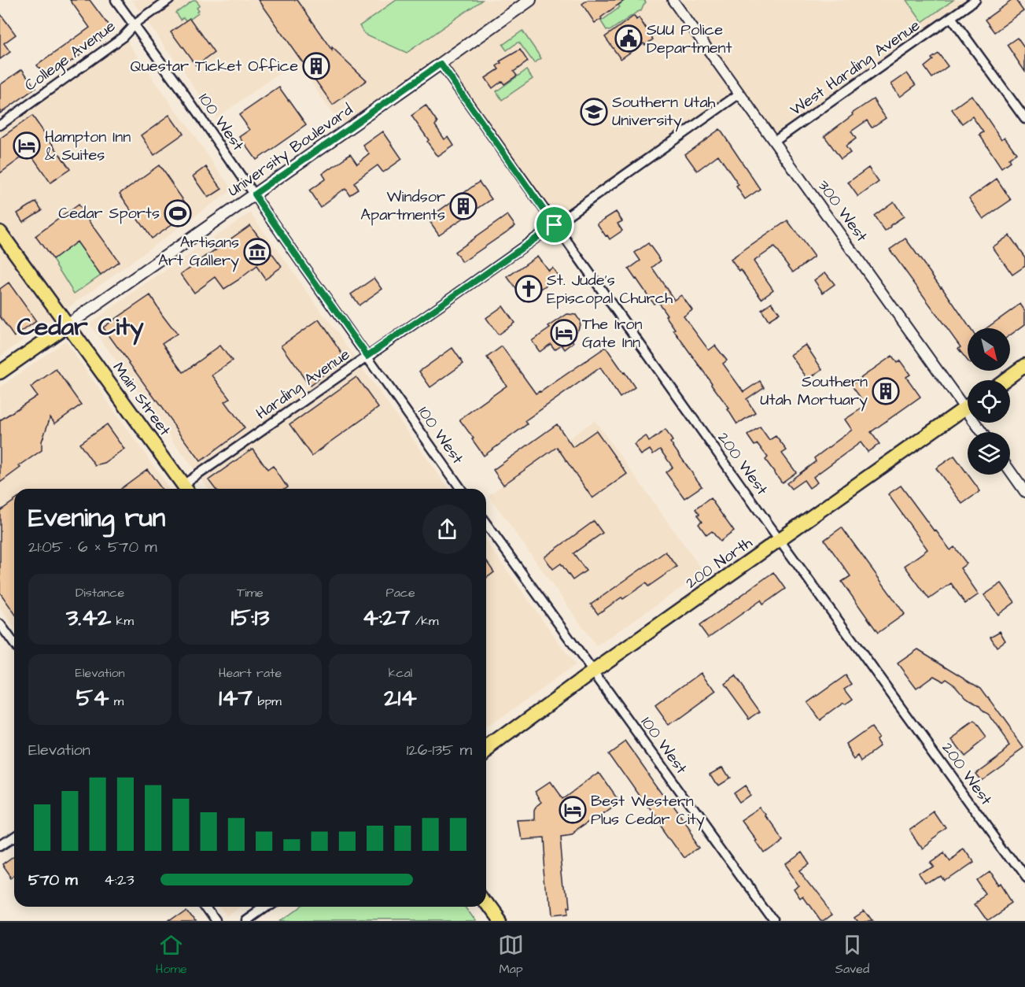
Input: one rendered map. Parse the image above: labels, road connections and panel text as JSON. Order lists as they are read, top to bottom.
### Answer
{
  "streets": {
    "main road": ["University Boulevard", "Main Street", "200 North"],
    "street": [
      "College Avenue",
      "West Harding Avenue",
      "100 West",
      "300 West",
      "Harding Avenue",
      "200 West"
    ]
  },
  "crossings": [
    ["College Avenue", "100 West"],
    ["West Harding Avenue", "300 West"],
    ["100 West", "University Boulevard"],
    ["100 West", "Harding Avenue"],
    ["100 West", "200 North"],
    ["University Boulevard", "Main Street"],
    ["University Boulevard", "200 West"],
    ["300 West", "Harding Avenue"],
    ["Harding Avenue", "Main Street"],
    ["Harding Avenue", "200 West"],
    ["200 West", "200 North"]
  ],
  "districts": ["Cedar City"],
  "places": {
    "public building": ["SUU Police Department"],
    "building": ["Questar Ticket Office", "Windsor Apartments", "Southern Utah Mortuary"],
    "school or university": ["Southern Utah University"],
    "hotel": ["Hampton Inn & Suites", "The Iron Gate Inn", "Best Western Plus Cedar City"],
    "sports": ["Cedar Sports"],
    "museum": ["Artisans Art Gallery"],
    "church": ["St. Jude's Episcopal Church"]
  },
  "north": "bottom right",
  "page": {
    "heading": ["Evening run", "21:05 · 6 × 570 m"],
    "stats": [
      ["Distance", "3.42 km"],
      ["Time", "15:13"],
      ["Pace", "4:27 /km"],
      ["Elevation", "54 m"],
      ["Heart rate", "147 bpm"],
      ["kcal", "214"]
    ],
    "chart": ["Elevation", "126–135 m"],
    "list": [
      {
        "name": "570 m",
        "note": "4:23"
      }
    ],
    "tabs": ["Home", "Map", "Saved"]
  }
}
